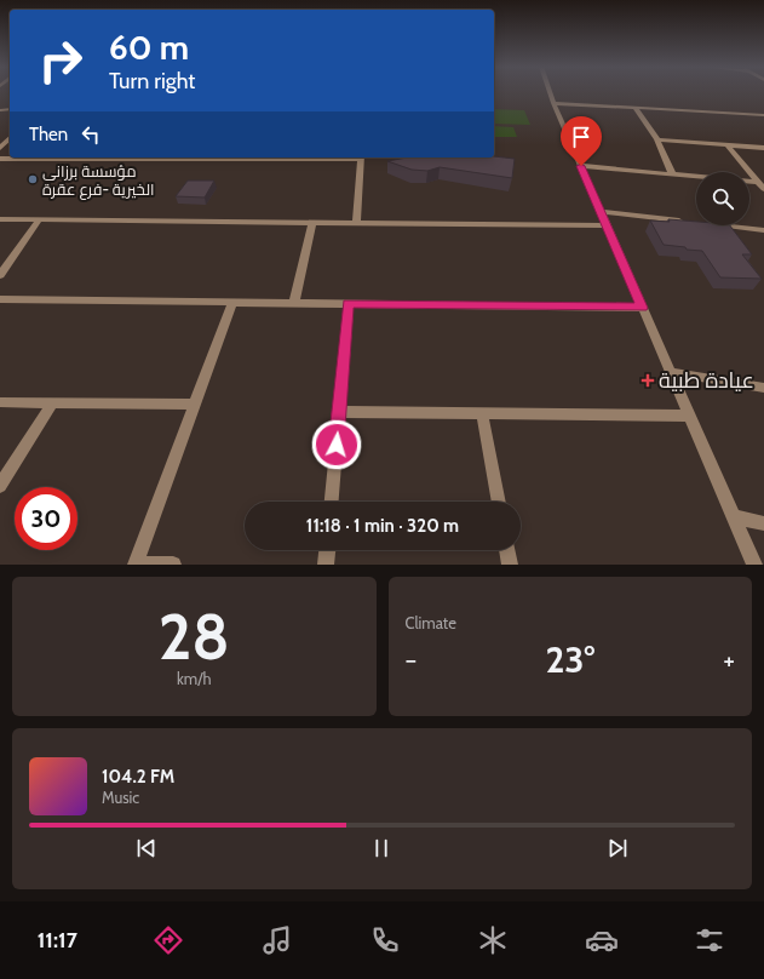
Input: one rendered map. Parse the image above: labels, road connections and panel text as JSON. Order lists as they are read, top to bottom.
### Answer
{
  "places": {
    "other": ["مؤسسة برزانى الخيرية -فرع عقرة"],
    "health": ["عيادة طبية"]
  },
  "page": {
    "turn": ["60 m", "Turn right"],
    "then": "Then",
    "limit": "30",
    "trip": "11:18 · 1 min · 320 m",
    "tile": [
      ["28", "km/h"],
      "Climate"
    ],
    "heat": ["−", "23°", "+"],
    "song": ["104.2 FM", "Music"],
    "tabs": "11:17"
  }
}
